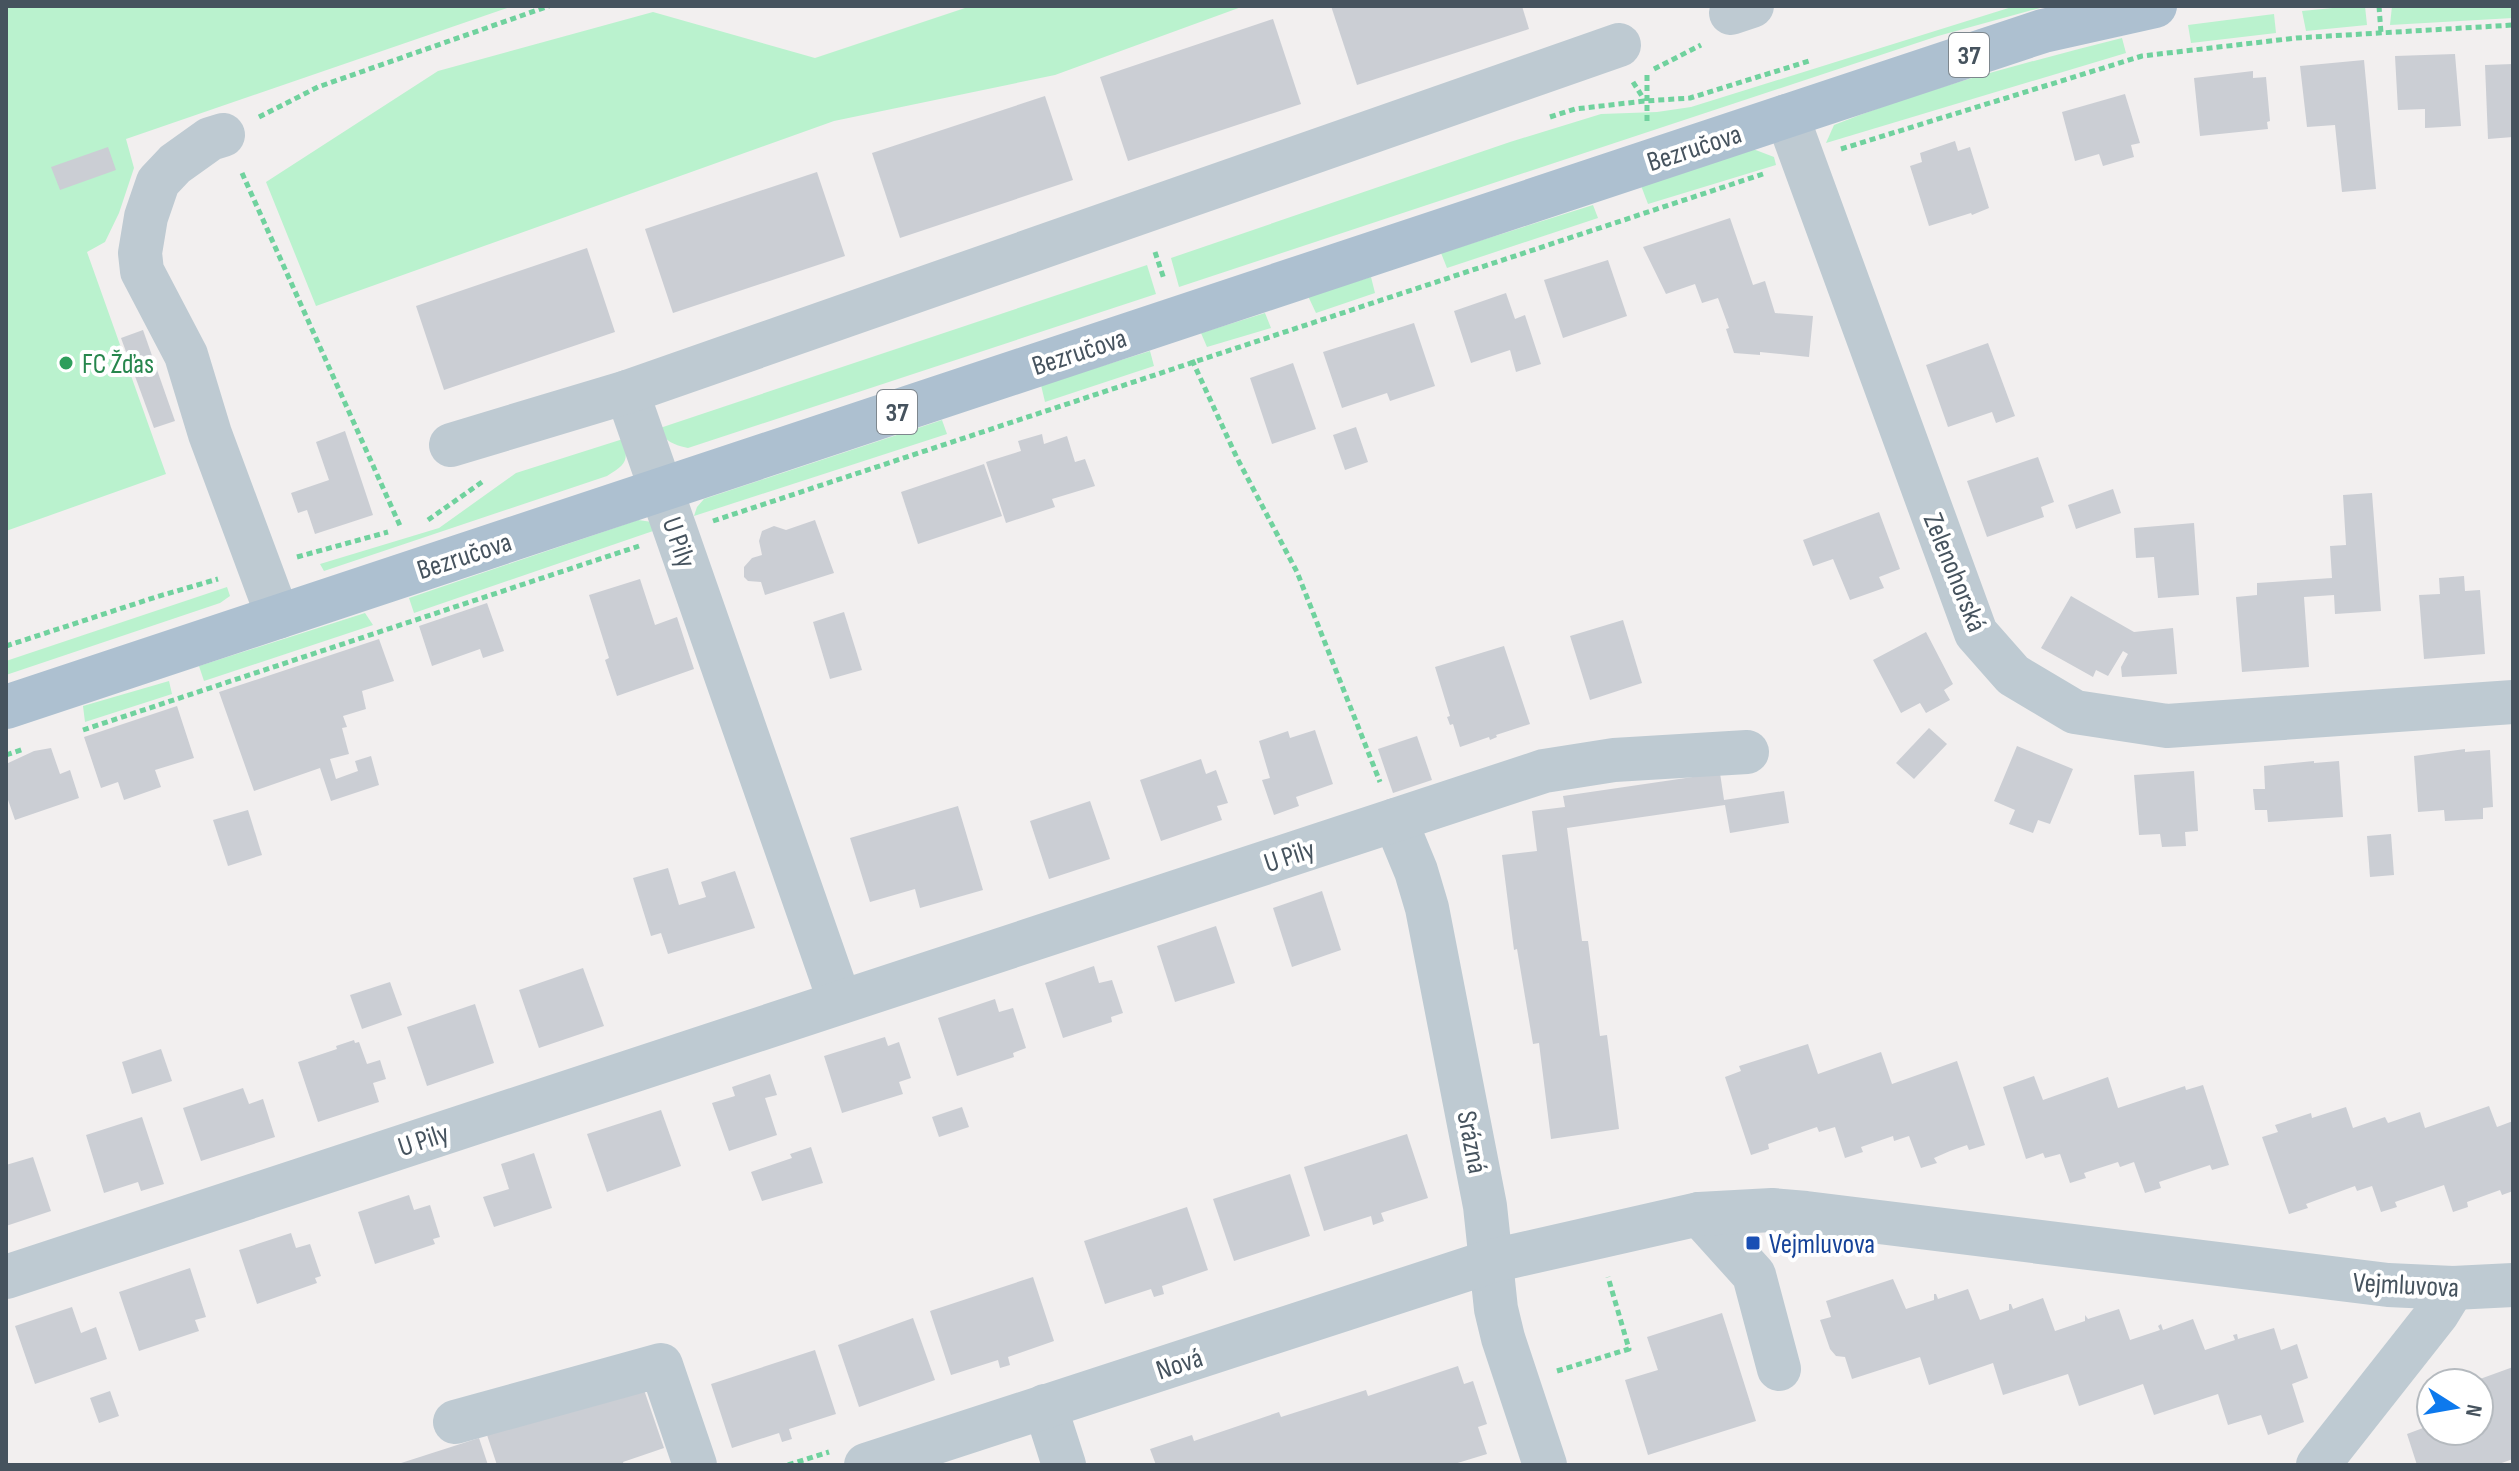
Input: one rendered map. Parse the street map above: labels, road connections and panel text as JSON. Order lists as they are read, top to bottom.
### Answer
{
  "streets": {
    "main road": ["37", "Bezručova"],
    "street": [
      "U Pily",
      "Zelenohorská",
      "Srázná",
      "Vejmluvova",
      "Nová"
    ]
  },
  "crossings": [
    ["Bezručova", "U Pily"],
    ["Bezručova", "Zelenohorská"],
    ["U Pily", "Srázná"],
    ["Srázná", "Vejmluvova"],
    ["Srázná", "Nová"],
    ["Vejmluvova", "Nová"]
  ],
  "places": {
    "other": ["FC Žďas"],
    "transit": ["Vejmluvova"]
  },
  "north": "right"
}
